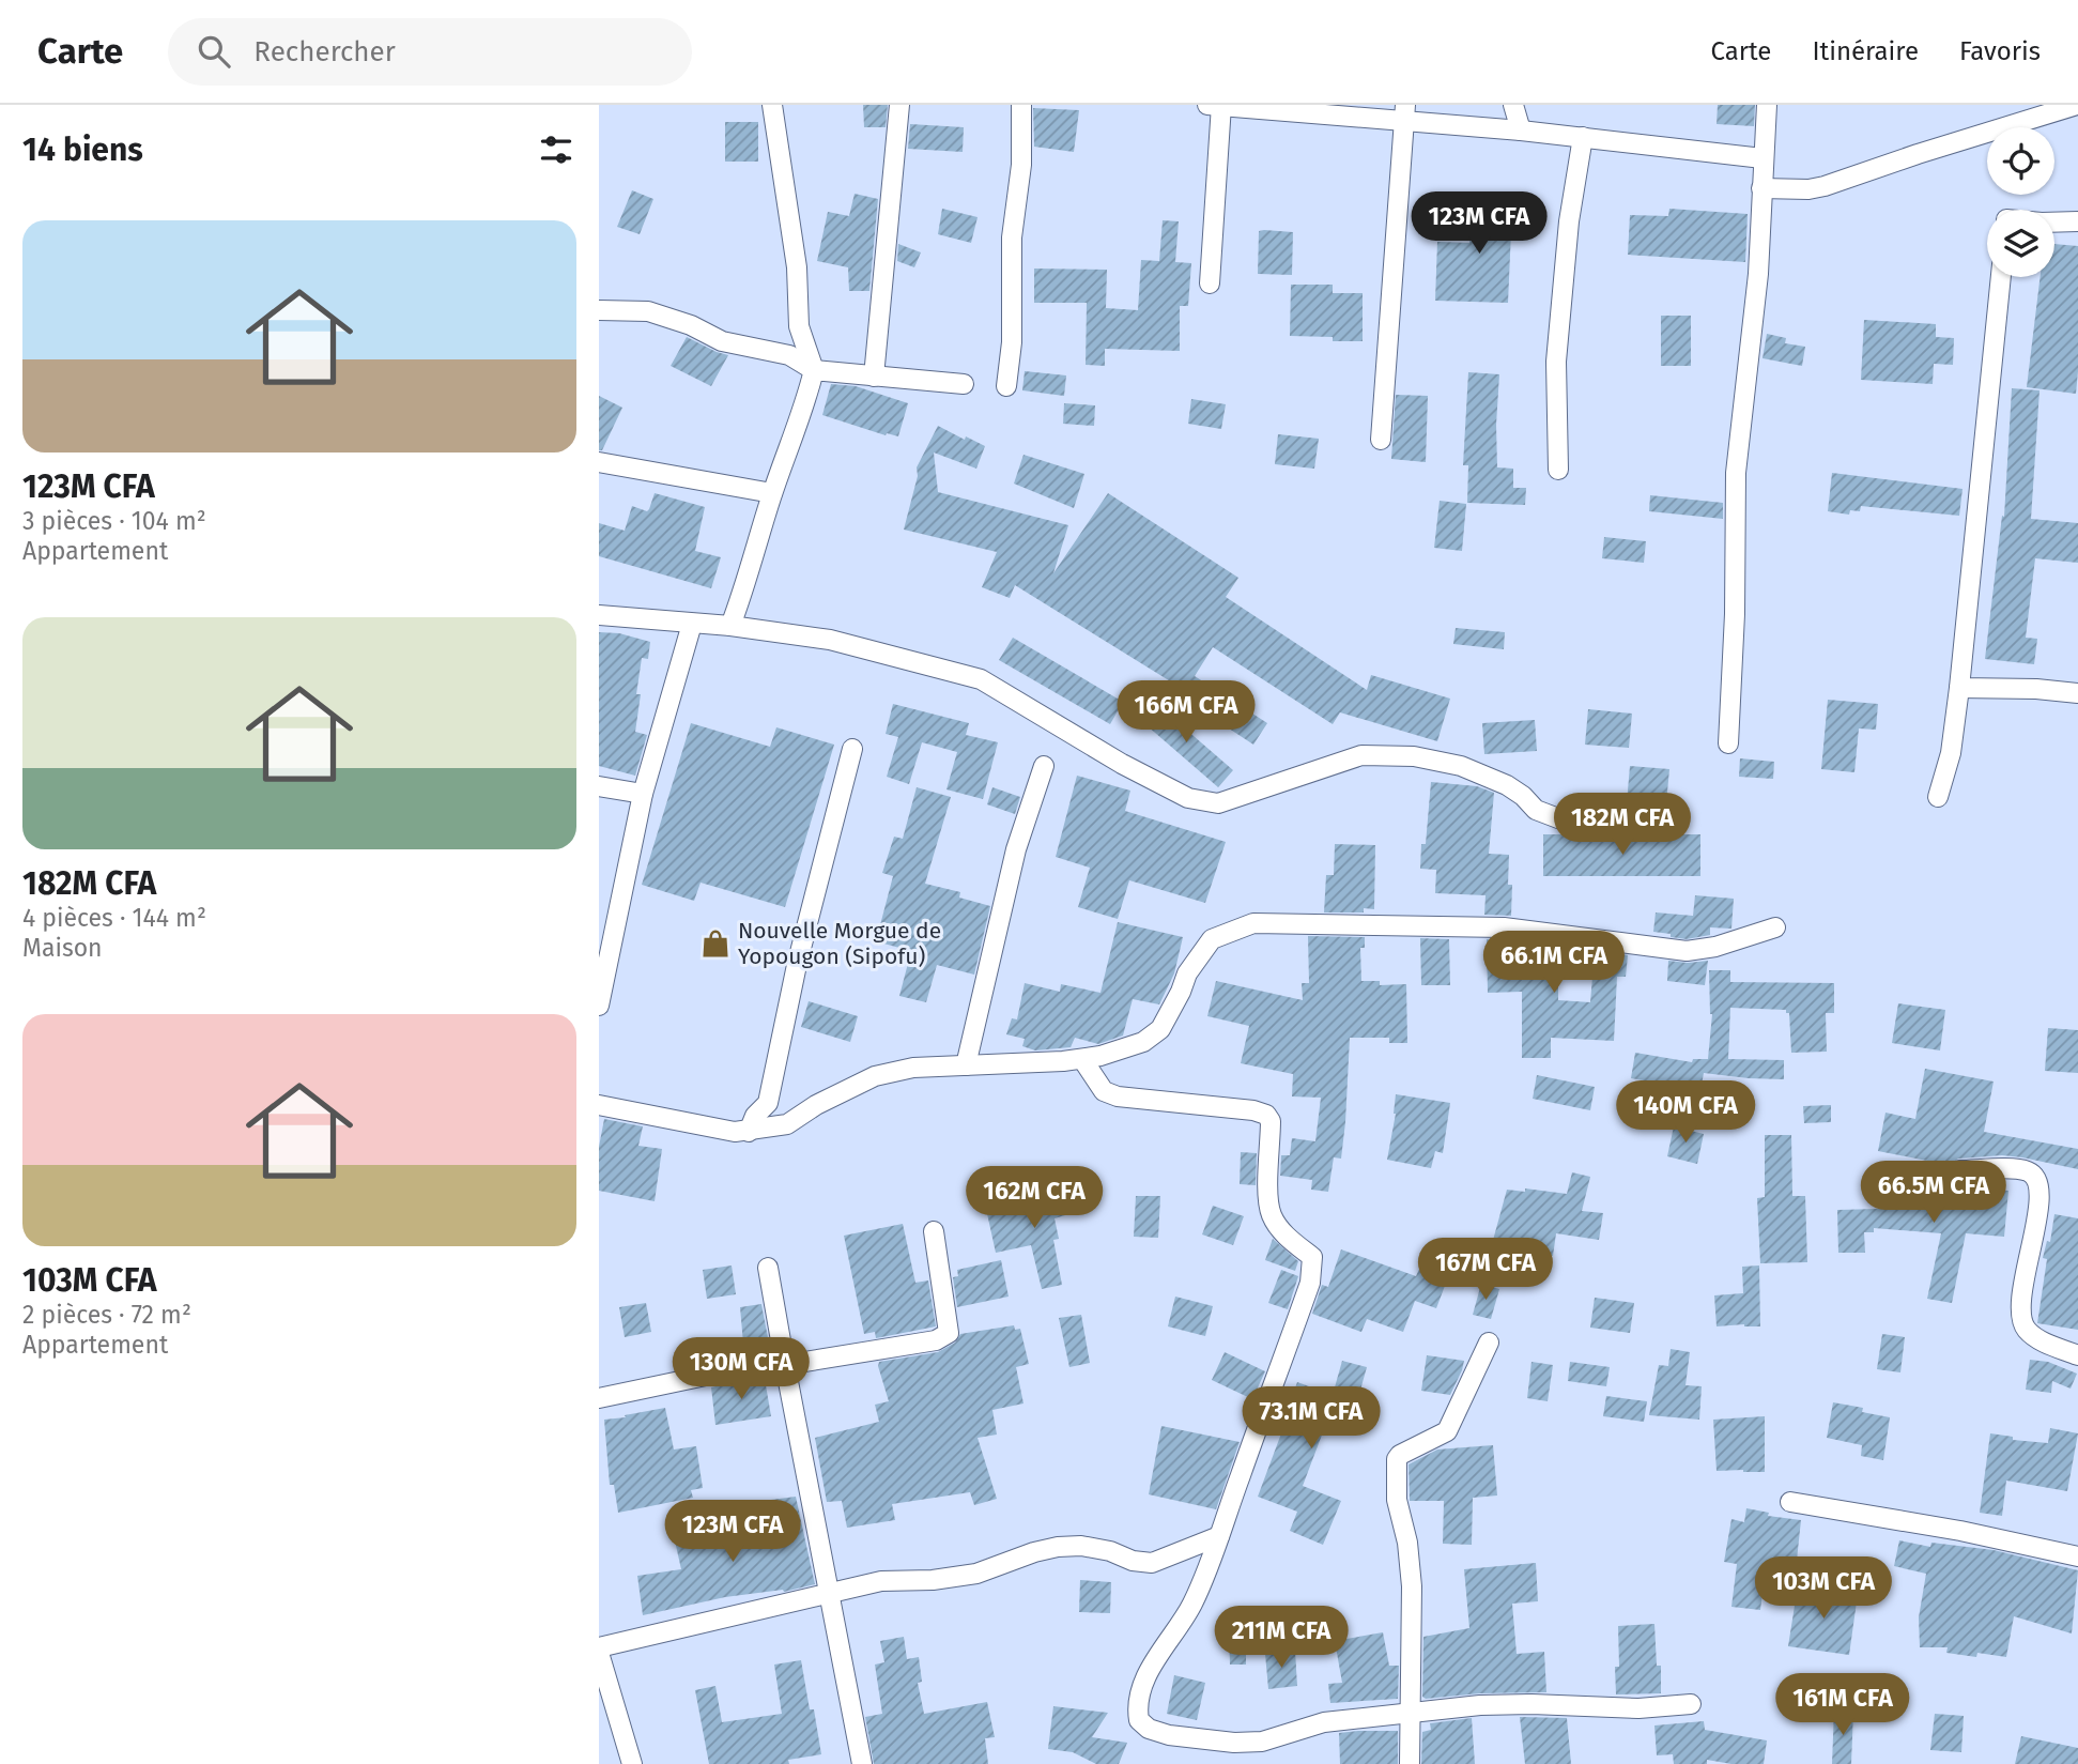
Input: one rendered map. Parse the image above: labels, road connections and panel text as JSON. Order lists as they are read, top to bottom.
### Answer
{
  "places": {
    "shop": ["Nouvelle Morgue de Yopougon (Sipofu)"]
  },
  "page": {
    "header": "Carte",
    "search": "Rechercher",
    "nav": ["Carte", "Itinéraire", "Favoris"],
    "heading": "14 biens",
    "price": [
      "123M CFA",
      "166M CFA",
      "182M CFA",
      "66.1M CFA",
      "140M CFA",
      "66.5M CFA",
      "162M CFA",
      "167M CFA",
      "130M CFA",
      "73.1M CFA",
      "123M CFA",
      "103M CFA",
      "211M CFA",
      "161M CFA"
    ],
    "list": [
      {
        "name": "123M CFA",
        "note": "3 pièces · 104 m² · Appartement"
      },
      {
        "name": "182M CFA",
        "note": "4 pièces · 144 m² · Maison"
      },
      {
        "name": "103M CFA",
        "note": "2 pièces · 72 m² · Appartement"
      }
    ]
  }
}
